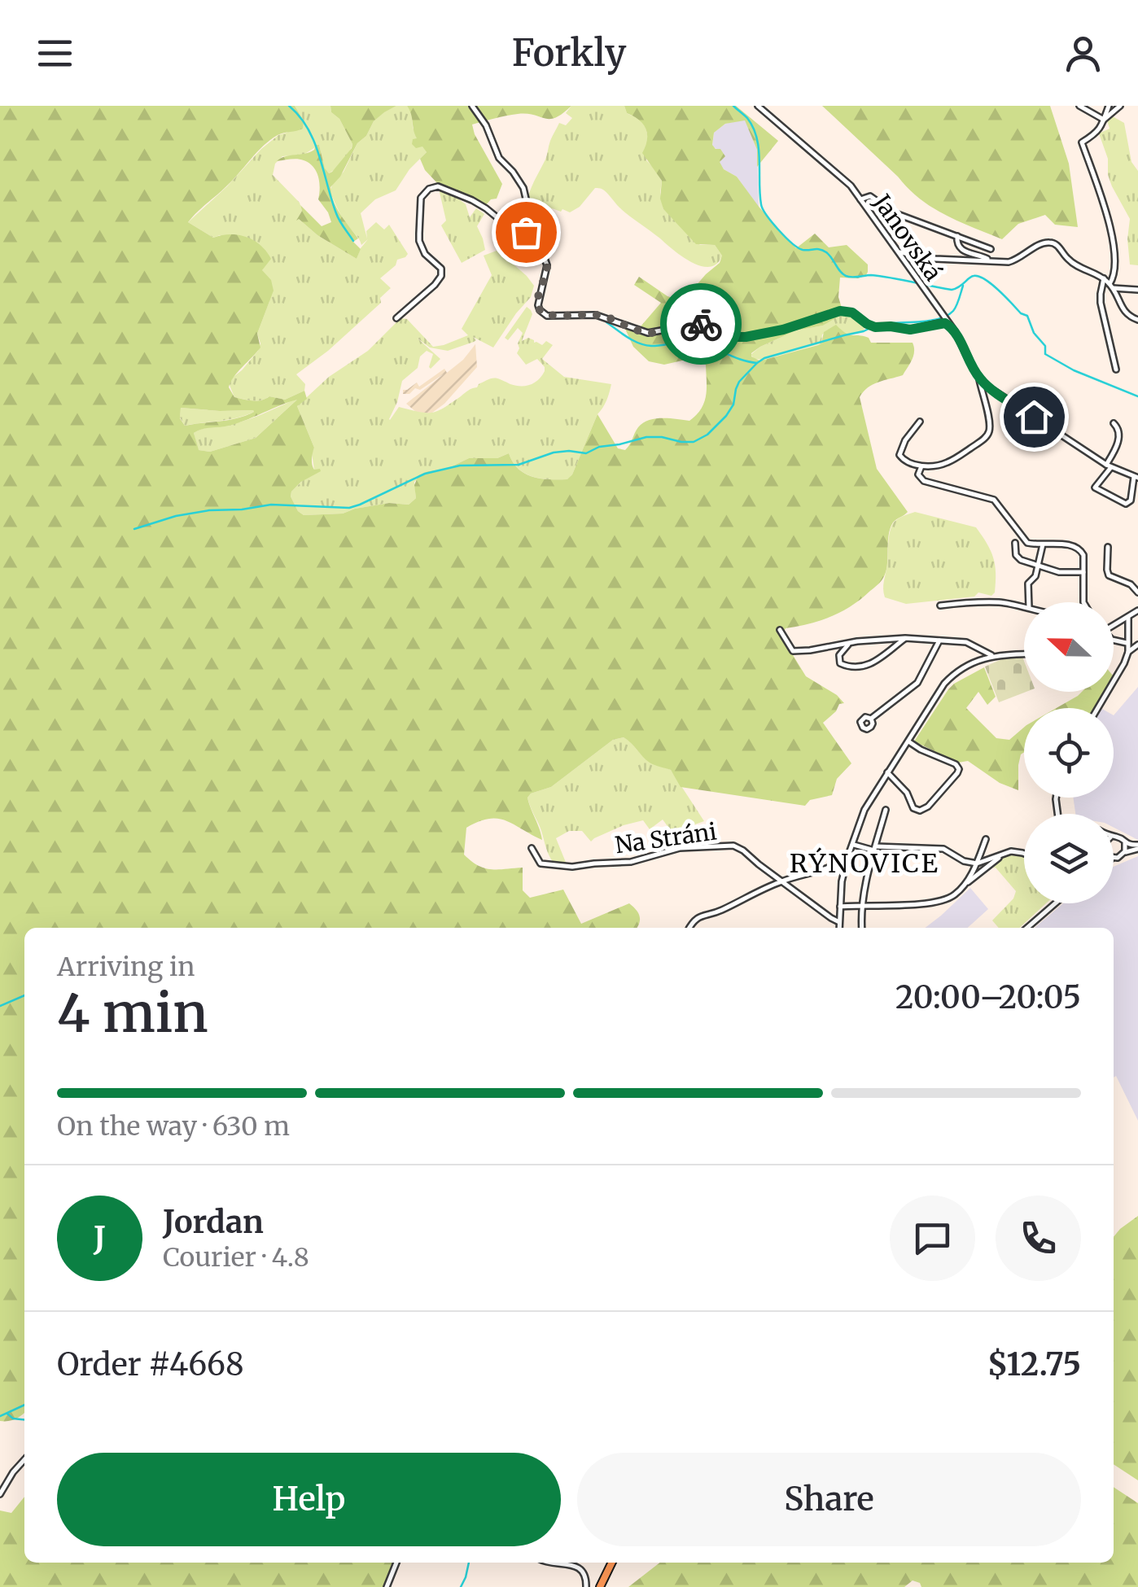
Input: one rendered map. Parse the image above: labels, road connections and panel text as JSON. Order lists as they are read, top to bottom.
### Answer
{
  "streets": {
    "street": ["Janovská", "Na Stráni"]
  },
  "districts": ["RÝNOVICE"],
  "north": "left",
  "page": {
    "header": "Forkly",
    "heading": ["4 min", "Arriving in", "20:00–20:05"],
    "panel": [
      "Jordan",
      "Courier · 4.8",
      "Order #4668",
      "$12.75"
    ],
    "bar": "On the way · 630 m",
    "round": "J",
    "buttons": ["Help", "Share"]
  }
}
